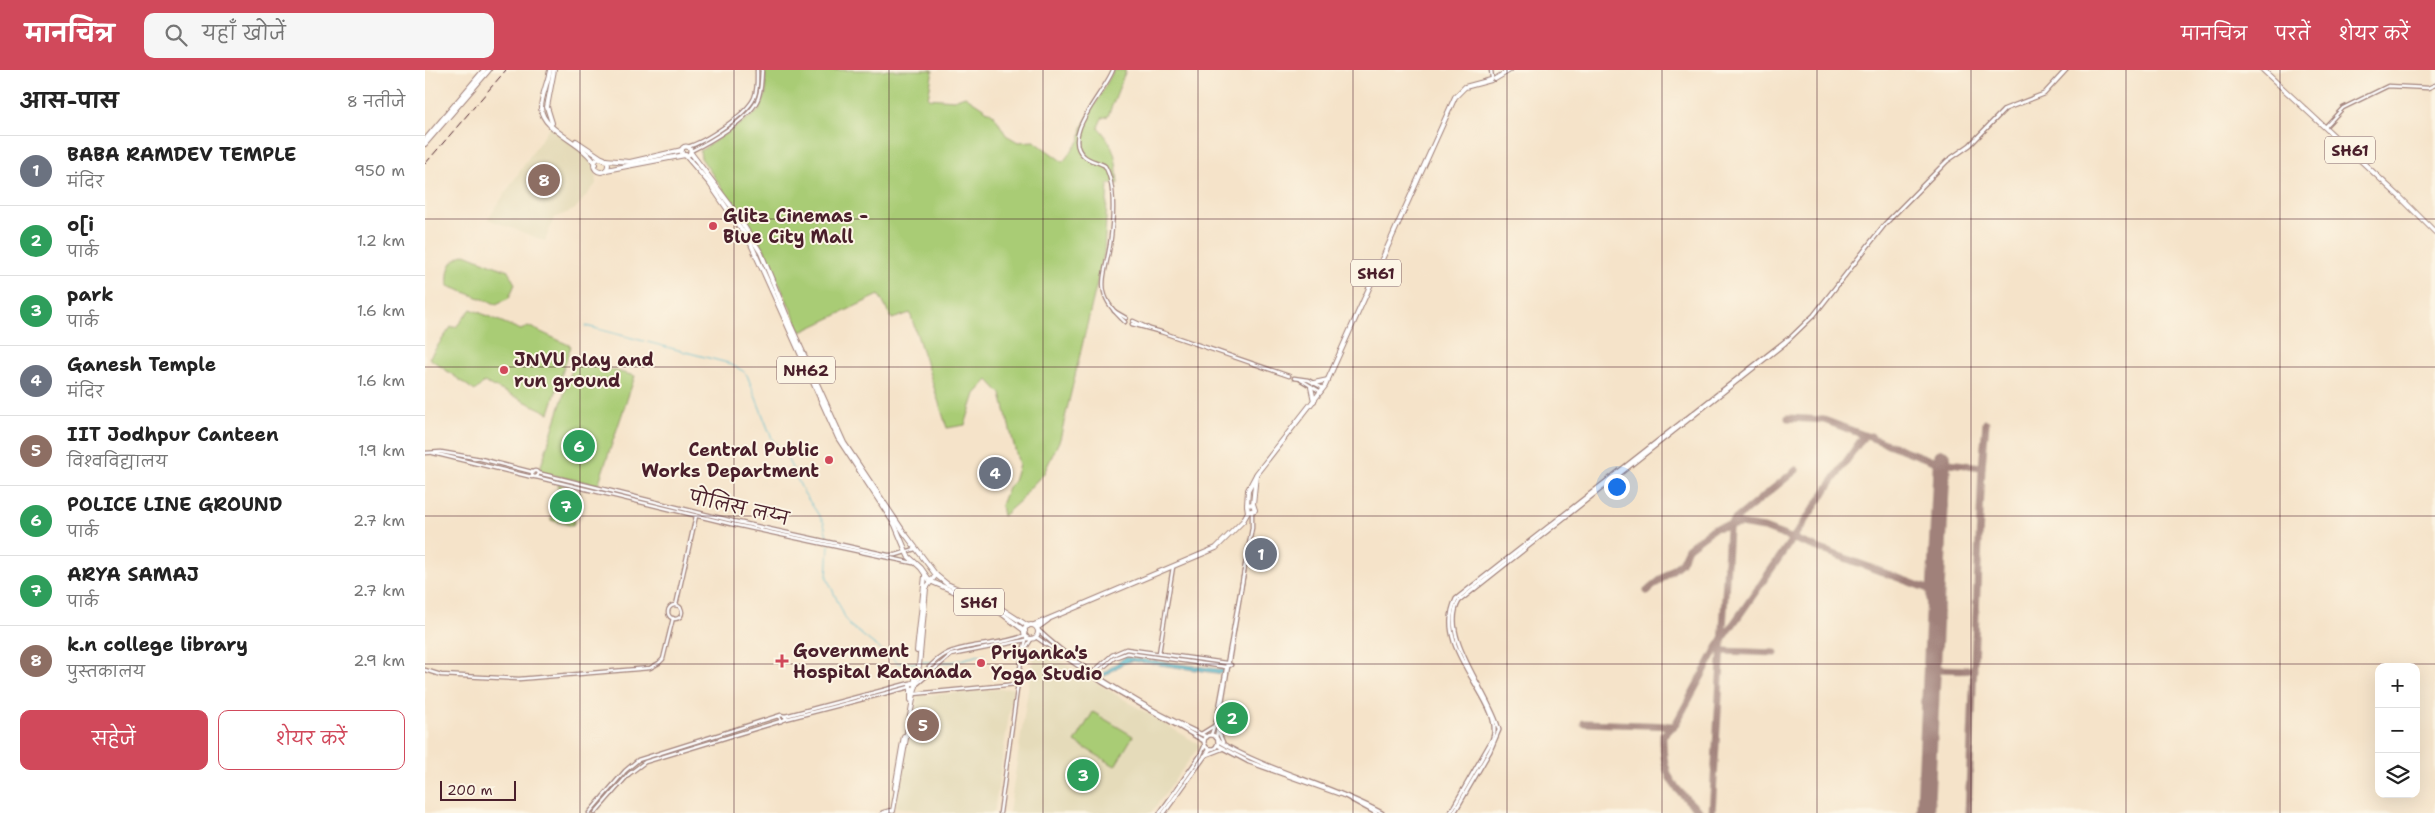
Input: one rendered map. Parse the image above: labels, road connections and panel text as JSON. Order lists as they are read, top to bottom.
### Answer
{
  "streets": {
    "main road": ["SH61", "NH62"],
    "street": ["पोलिस लय्न"]
  },
  "crossings": [
    ["SH61", "NH62"],
    ["NH62", "पोलिस लय्न"]
  ],
  "places": {
    "other": [
      "Glitz Cinemas - Blue City Mall",
      "JNVU play and run ground",
      "Central Public Works Department",
      "Priyanka's Yoga Studio"
    ],
    "health": ["Government Hospital Ratanada"]
  },
  "scale_bar": "200 m",
  "page": {
    "header": "मानचित्र",
    "search": "यहाँ खोजें",
    "nav": ["मानचित्र", "परतें", "शेयर करें"],
    "heading": ["आस-पास", "8 नतीजे"],
    "list": [
      {
        "mark": "1",
        "name": "BABA RAMDEV TEMPLE",
        "note": "मंदिर",
        "value": "950 m"
      },
      {
        "mark": "2",
        "name": "o[i",
        "note": "पार्क",
        "value": "1.2 km"
      },
      {
        "mark": "3",
        "name": "park",
        "note": "पार्क",
        "value": "1.6 km"
      },
      {
        "mark": "4",
        "name": "Ganesh Temple",
        "note": "मंदिर",
        "value": "1.6 km"
      },
      {
        "mark": "5",
        "name": "IIT Jodhpur Canteen",
        "note": "विश्वविद्यालय",
        "value": "1.9 km"
      },
      {
        "mark": "6",
        "name": "POLICE LINE GROUND",
        "note": "पार्क",
        "value": "2.7 km"
      },
      {
        "mark": "7",
        "name": "ARYA SAMAJ",
        "note": "पार्क",
        "value": "2.7 km"
      },
      {
        "mark": "8",
        "name": "k.n college library",
        "note": "पुस्तकालय",
        "value": "2.9 km"
      }
    ],
    "pins": [
      "8",
      "6",
      "4",
      "7",
      "1",
      "2",
      "5",
      "3"
    ],
    "map_buttons": ["+", "−"],
    "buttons": ["सहेजें", "शेयर करें"],
    "scale": "200 m"
  }
}
